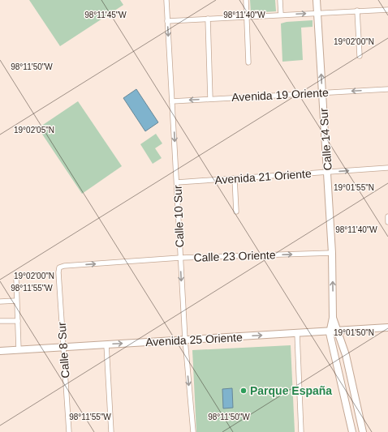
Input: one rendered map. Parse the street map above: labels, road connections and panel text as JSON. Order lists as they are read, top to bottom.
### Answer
{
  "streets": {
    "main road": ["Calle 14 Sur", "Avenida 25 Oriente"],
    "street": [
      "Avenida 19 Oriente",
      "Avenida 21 Oriente",
      "Calle 10 Sur",
      "Calle 23 Oriente",
      "Calle 8 Sur"
    ]
  },
  "crossings": [
    ["Avenida 19 Oriente", "Calle 14 Sur"],
    ["Avenida 19 Oriente", "Calle 10 Sur"],
    ["Calle 14 Sur", "Avenida 21 Oriente"],
    ["Calle 14 Sur", "Calle 23 Oriente"],
    ["Calle 14 Sur", "Avenida 25 Oriente"],
    ["Avenida 21 Oriente", "Calle 10 Sur"],
    ["Calle 10 Sur", "Calle 23 Oriente"],
    ["Calle 10 Sur", "Avenida 25 Oriente"],
    ["Calle 23 Oriente", "Calle 8 Sur"],
    ["Avenida 25 Oriente", "Calle 8 Sur"]
  ],
  "one_way": [
    "Avenida 19 Oriente",
    "Calle 10 Sur",
    "Calle 23 Oriente",
    "Avenida 25 Oriente"
  ],
  "places": ["Parque España"],
  "coordinates": [
    "98°11'45\"W",
    "98°11'40\"W",
    "19°02'00\"N",
    "98°11'50\"W",
    "19°02'05\"N",
    "19°01'55\"N",
    "98°11'55\"W",
    "19°01'50\"N"
  ]
}
